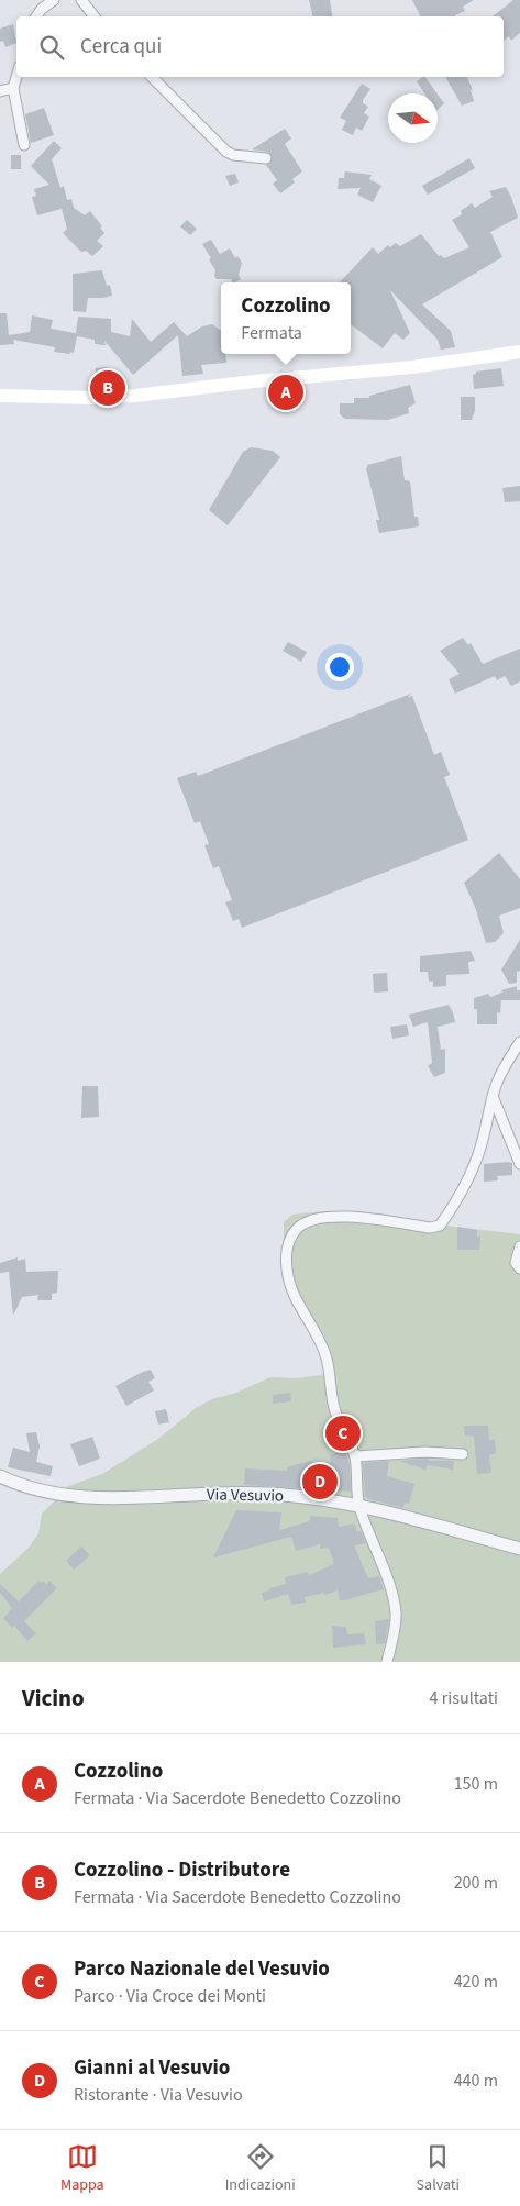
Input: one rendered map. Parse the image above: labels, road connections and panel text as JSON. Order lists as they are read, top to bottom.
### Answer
{
  "streets": {
    "street": ["Via Vesuvio"]
  },
  "north": "right",
  "page": {
    "search": "Cerca qui",
    "popup": ["Cozzolino", "Fermata"],
    "pins": [
      "B",
      "A",
      "C",
      "D"
    ],
    "heading": ["Vicino", "4 risultati"],
    "list": [
      {
        "mark": "A",
        "name": "Cozzolino",
        "note": "Fermata · Via Sacerdote Benedetto Cozzolino",
        "value": "150 m"
      },
      {
        "mark": "B",
        "name": "Cozzolino - Distributore",
        "note": "Fermata · Via Sacerdote Benedetto Cozzolino",
        "value": "200 m"
      },
      {
        "mark": "C",
        "name": "Parco Nazionale del Vesuvio",
        "note": "Parco · Via Croce dei Monti",
        "value": "420 m"
      },
      {
        "mark": "D",
        "name": "Gianni al Vesuvio",
        "note": "Ristorante · Via Vesuvio",
        "value": "440 m"
      }
    ],
    "nav": ["Mappa", "Indicazioni", "Salvati"]
  }
}
